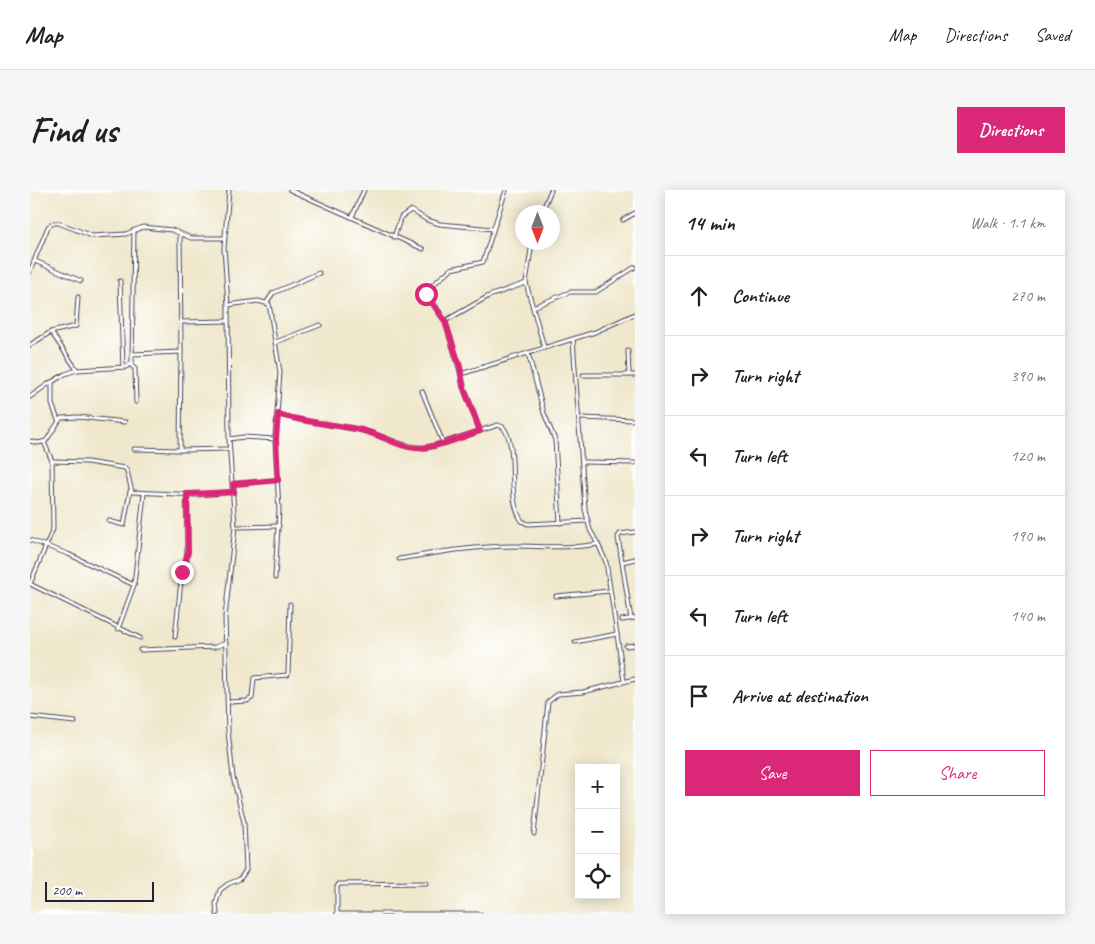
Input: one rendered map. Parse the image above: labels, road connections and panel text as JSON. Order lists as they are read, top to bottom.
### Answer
{
  "scale_bar": "200 m",
  "north": "bottom",
  "page": {
    "header": "Map",
    "nav": ["Map", "Directions", "Saved"],
    "buttons": [
      "Directions",
      ["Save", "Share"]
    ],
    "title": "Find us",
    "heading": ["14 min", "Walk · 1.1 km"],
    "list": [
      ["Continue", "270 m"],
      ["Turn right", "390 m"],
      ["Turn left", "120 m"],
      ["Turn right", "190 m"],
      ["Turn left", "140 m"],
      "Arrive at destination"
    ],
    "map_buttons": ["+", "−"],
    "scale": "200 m"
  }
}
